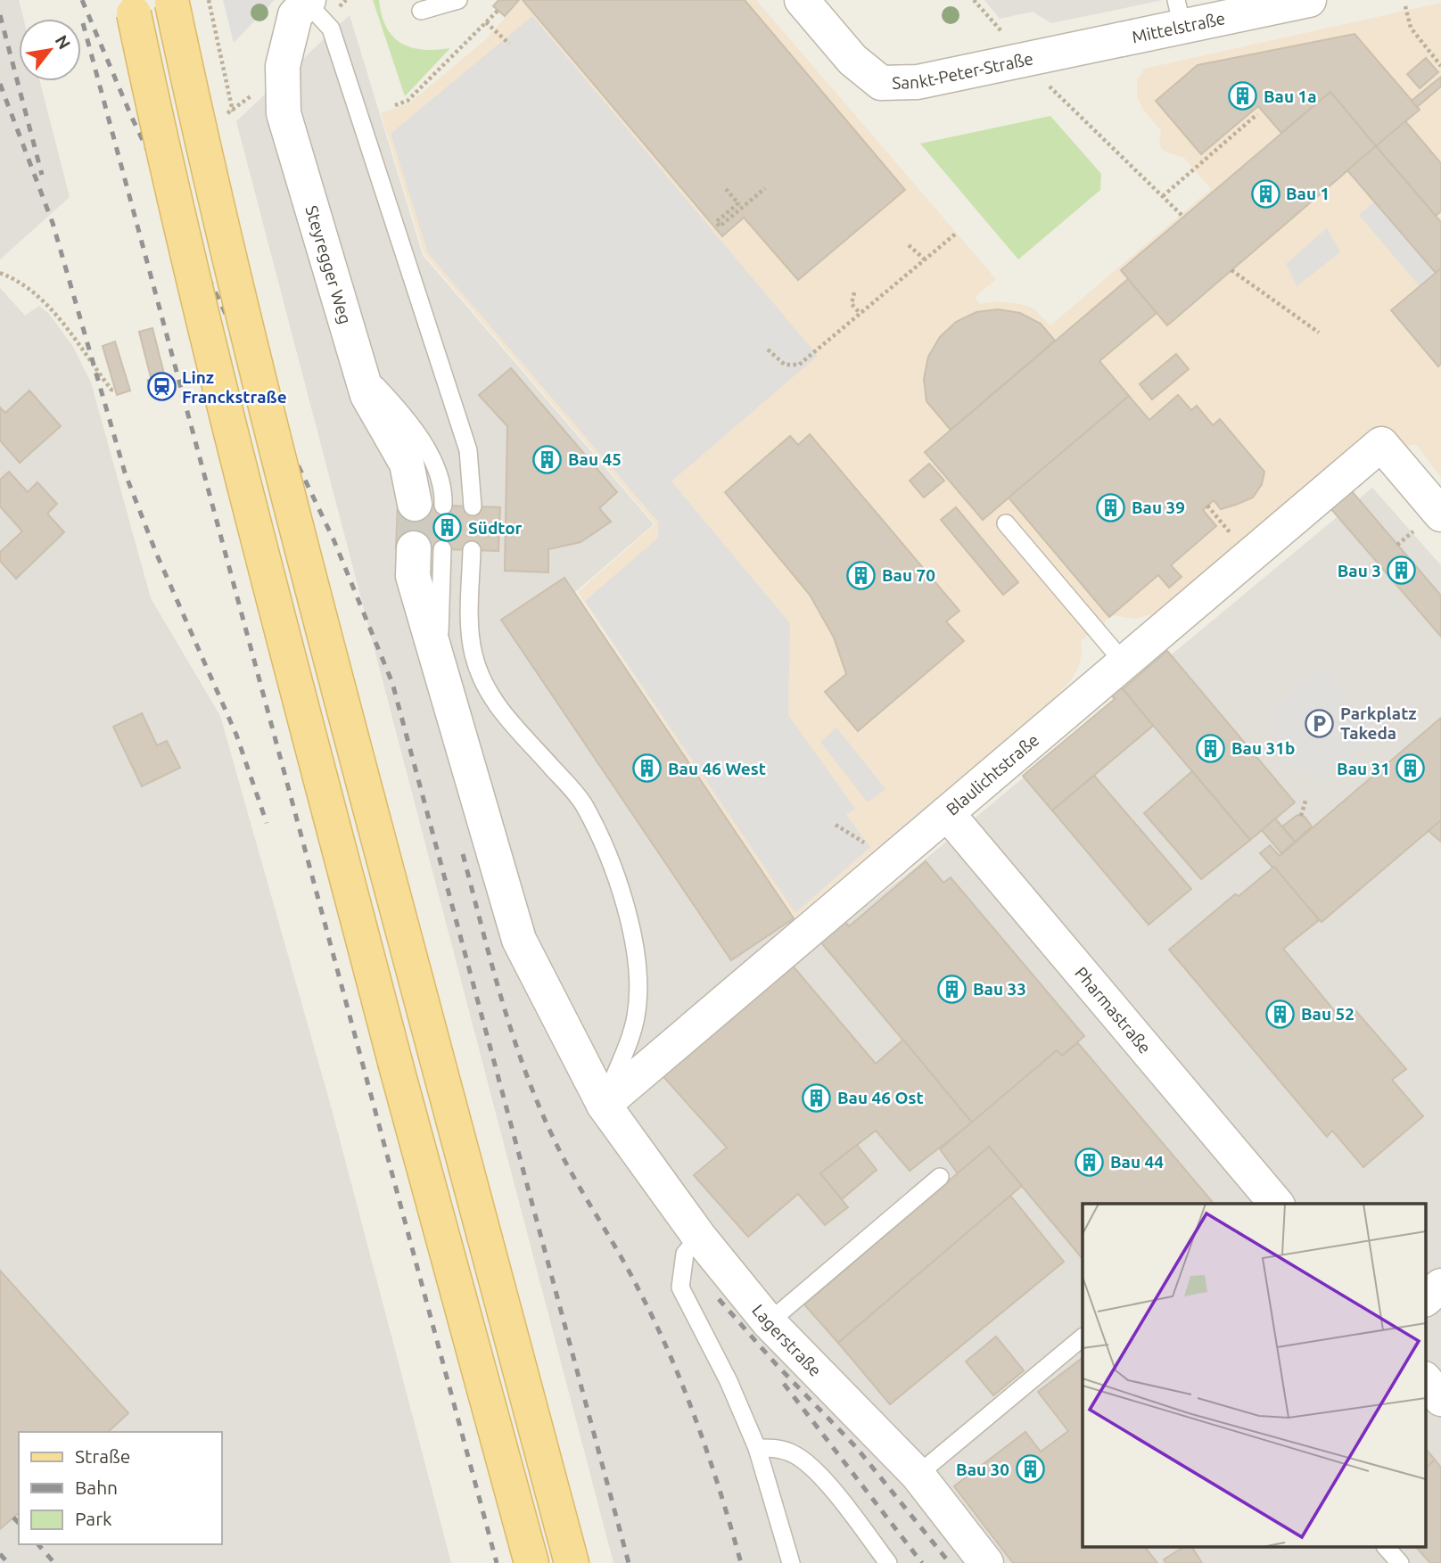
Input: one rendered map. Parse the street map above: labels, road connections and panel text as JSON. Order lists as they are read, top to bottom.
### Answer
{
  "streets": {
    "street": [
      "Mittelstraße",
      "Sankt-Peter-Straße",
      "Steyregger Weg",
      "Blaulichtstraße",
      "Pharmastraße",
      "Lagerstraße"
    ]
  },
  "crossings": [
    ["Mittelstraße", "Sankt-Peter-Straße"],
    ["Blaulichtstraße", "Pharmastraße"],
    ["Blaulichtstraße", "Lagerstraße"]
  ],
  "places": {
    "building": [
      "Bau 1a",
      "Bau 1",
      "Bau 45",
      "Bau 39",
      "Südtor",
      "Bau 3",
      "Bau 70",
      "Bau 31b",
      "Bau 46 West",
      "Bau 31",
      "Bau 33",
      "Bau 52",
      "Bau 46 Ost",
      "Bau 44",
      "Bau 30"
    ],
    "station": ["Linz Franckstraße"],
    "parking": ["Parkplatz Takeda"]
  },
  "legend": ["Straße", "Bahn", "Park"],
  "north": "top right"
}
